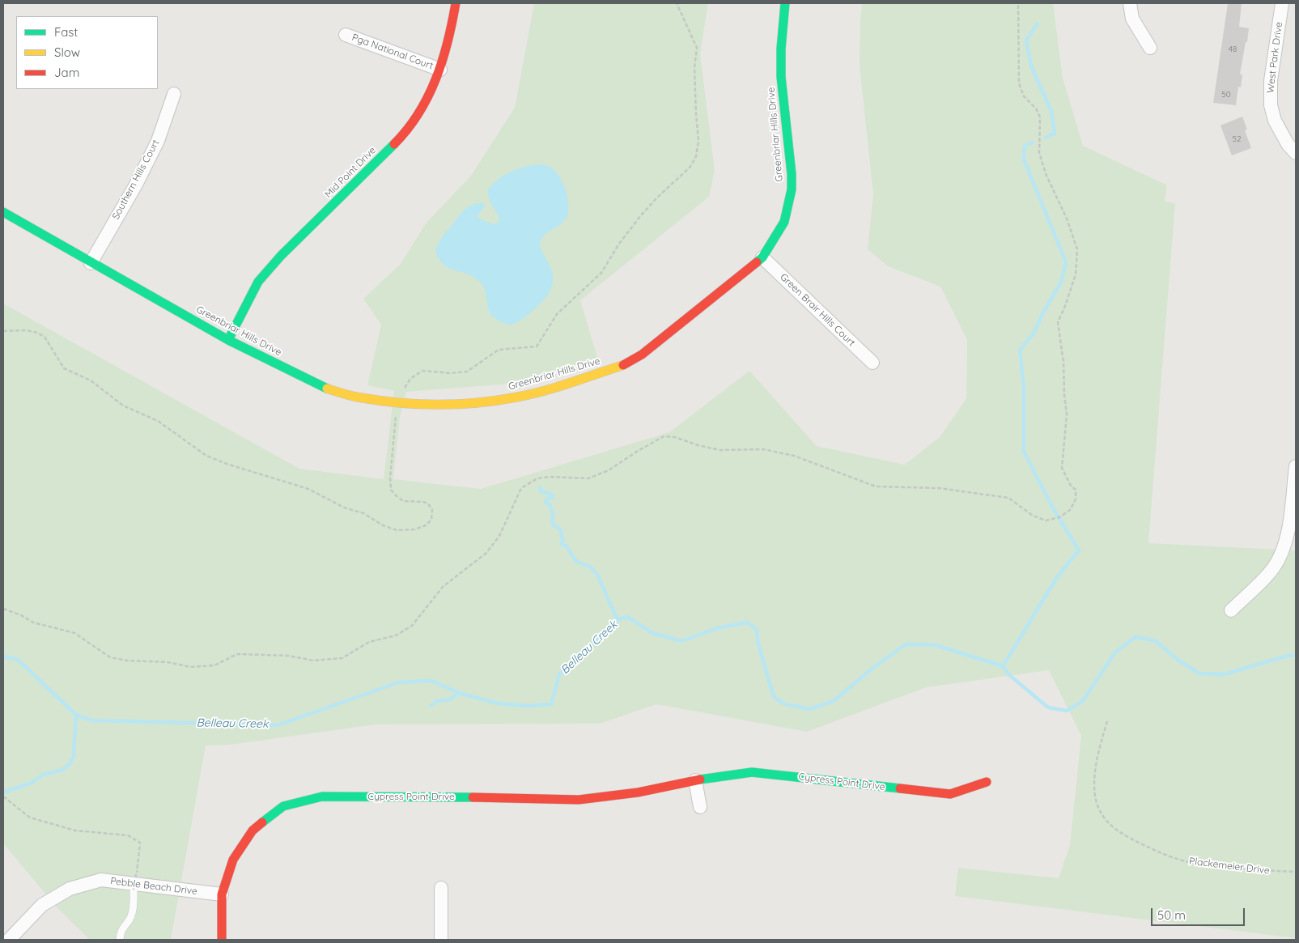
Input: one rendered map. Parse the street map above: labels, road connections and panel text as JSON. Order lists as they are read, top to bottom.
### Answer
{
  "streets": {
    "street": [
      "Pga National Court",
      "West Park Drive",
      "Greenbriar Hills Drive",
      "Mid Point Drive",
      "Southern Hills Court",
      "Green Brair Hills Court",
      "Cypress Point Drive",
      "Pebble Beach Drive"
    ],
    "path": ["Plackemeier Drive"]
  },
  "crossings": [
    ["Pga National Court", "Mid Point Drive"],
    ["Greenbriar Hills Drive", "Mid Point Drive"],
    ["Greenbriar Hills Drive", "Southern Hills Court"],
    ["Greenbriar Hills Drive", "Green Brair Hills Court"],
    ["Cypress Point Drive", "Pebble Beach Drive"]
  ],
  "water": ["Belleau Creek"],
  "house_numbers": ["48", "50", "52"],
  "legend": ["Fast", "Slow", "Jam"],
  "scale_bar": "50 m"
}
